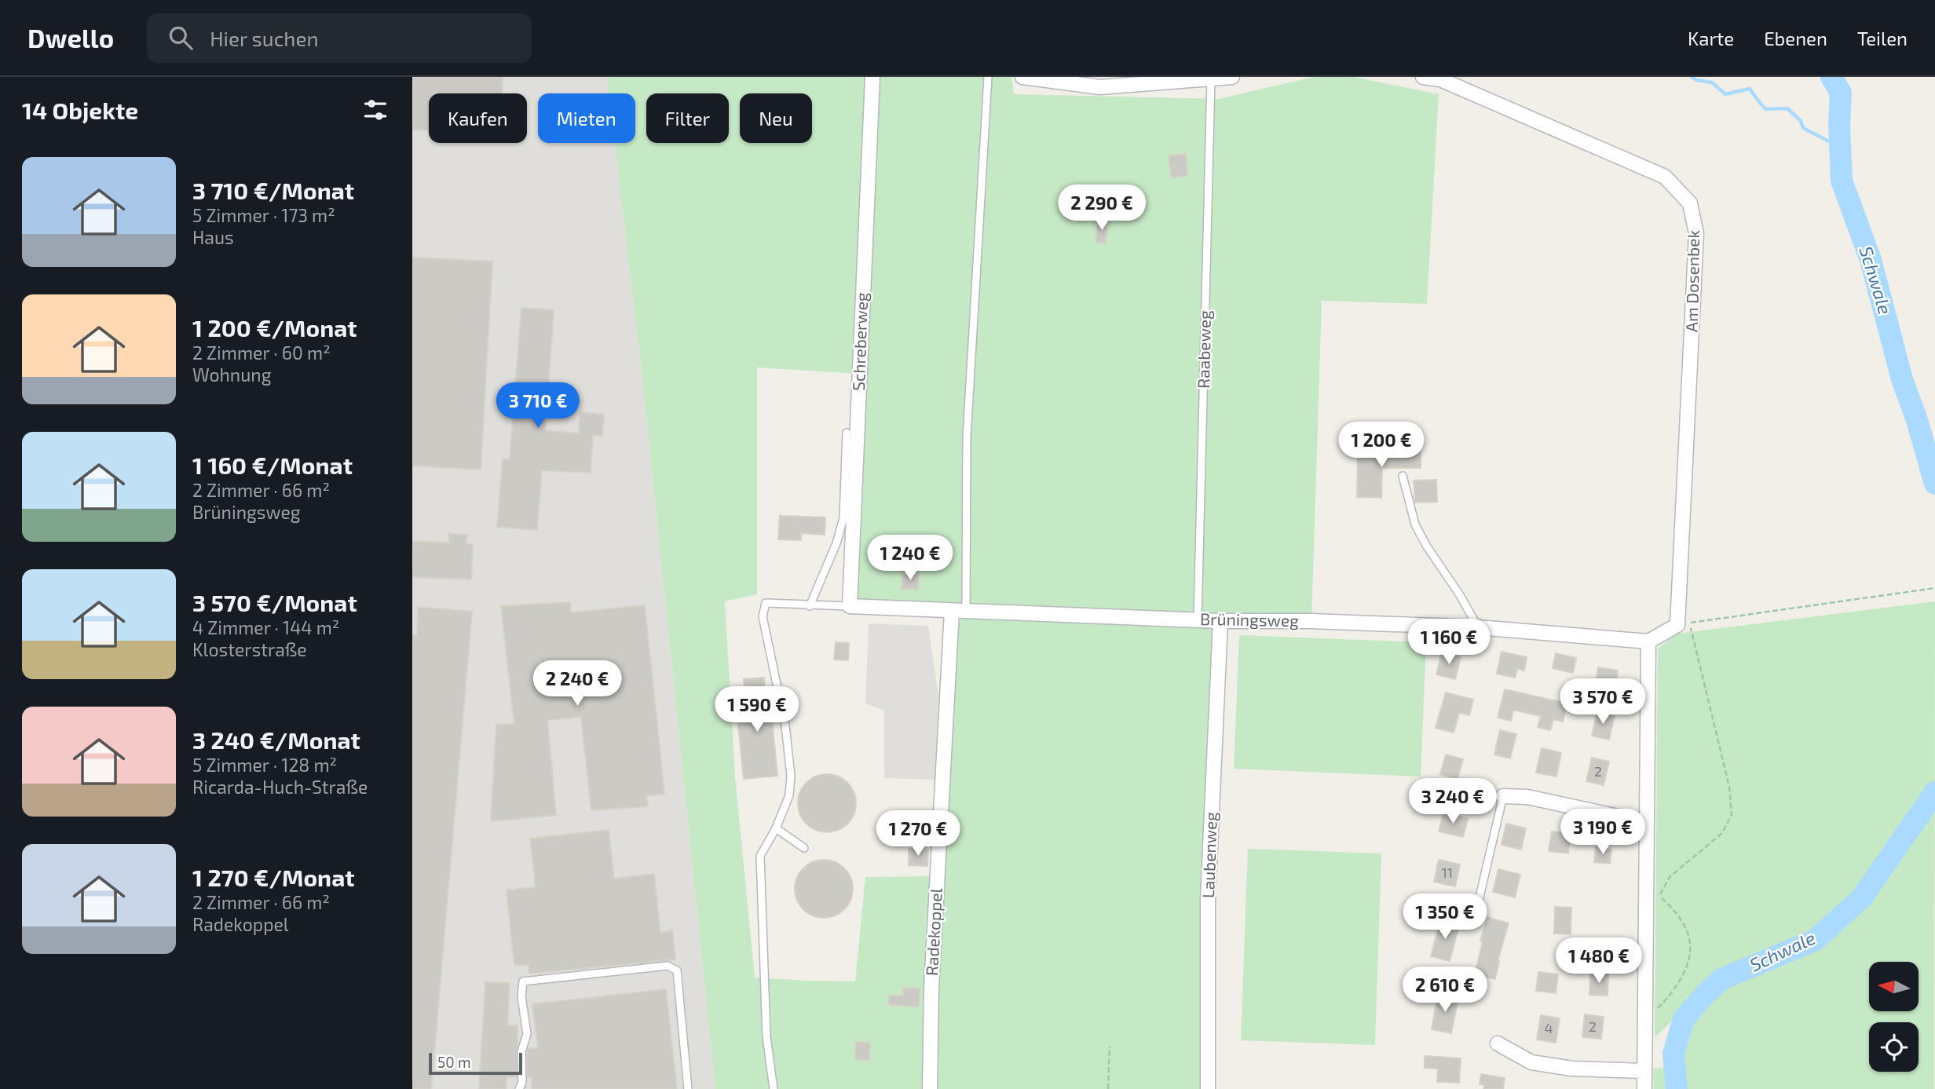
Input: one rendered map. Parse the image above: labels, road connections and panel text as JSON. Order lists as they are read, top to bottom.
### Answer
{
  "streets": {
    "street": [
      "Am Dosenbek",
      "Schreberweg",
      "Brüningsweg",
      "Laubenweg",
      "Radekoppel"
    ],
    "lane": ["Raabeweg"]
  },
  "crossings": [
    ["Am Dosenbek", "Brüningsweg"],
    ["Schreberweg", "Brüningsweg"],
    ["Raabeweg", "Brüningsweg"],
    ["Brüningsweg", "Laubenweg"],
    ["Brüningsweg", "Radekoppel"]
  ],
  "water": ["Schwale"],
  "house_numbers": [
    "2",
    "11",
    "2",
    "4"
  ],
  "scale_bar": "50 m",
  "north": "left",
  "page": {
    "header": "Dwello",
    "search": "Hier suchen",
    "nav": ["Karte", "Ebenen", "Teilen"],
    "heading": "14 Objekte",
    "chip": [
      "Kaufen",
      "Mieten",
      "Filter",
      "Neu"
    ],
    "list": [
      {
        "name": "3 710 €/Monat",
        "note": "5 Zimmer · 173 m² · Haus"
      },
      {
        "name": "1 200 €/Monat",
        "note": "2 Zimmer · 60 m² · Wohnung"
      },
      {
        "name": "1 160 €/Monat",
        "note": "2 Zimmer · 66 m² · Brüningsweg"
      },
      {
        "name": "3 570 €/Monat",
        "note": "4 Zimmer · 144 m² · Klosterstraße"
      },
      {
        "name": "3 240 €/Monat",
        "note": "5 Zimmer · 128 m² · Ricarda-Huch-Straße"
      },
      {
        "name": "1 270 €/Monat",
        "note": "2 Zimmer · 66 m² · Radekoppel"
      }
    ],
    "price": [
      "2 290 €",
      "3 710 €",
      "1 200 €",
      "1 240 €",
      "1 160 €",
      "2 240 €",
      "3 570 €",
      "1 590 €",
      "3 240 €",
      "3 190 €",
      "1 270 €",
      "1 350 €",
      "1 480 €",
      "2 610 €"
    ],
    "scale": "50 m"
  }
}
